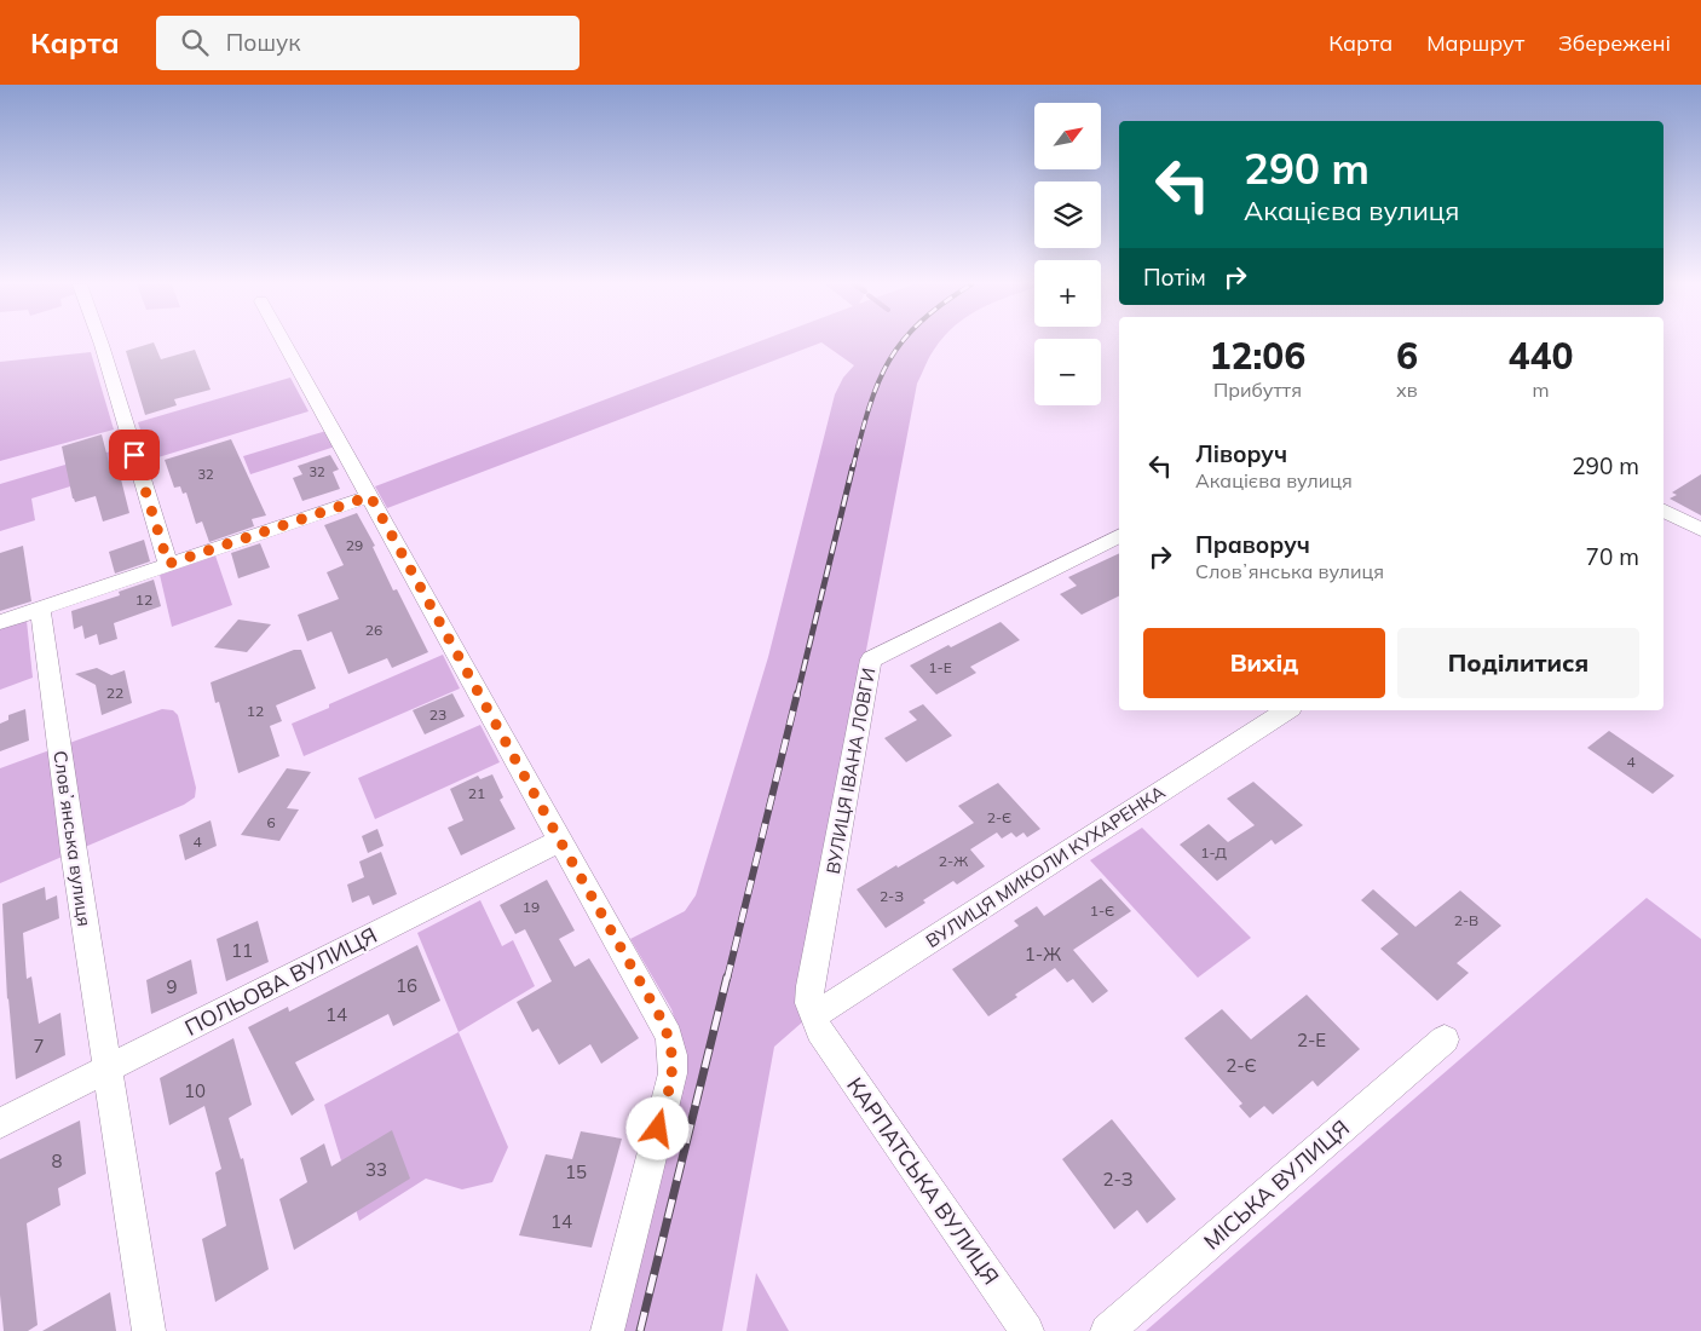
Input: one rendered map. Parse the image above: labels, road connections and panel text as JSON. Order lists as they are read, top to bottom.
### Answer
{
  "streets": {
    "street": [
      "ВУЛИЦЯ ІВАНА ЛОВГИ",
      "Словʼянська вулиця",
      "ВУЛИЦЯ МИКОЛИ КУХАРЕНКА",
      "ПОЛЬОВА ВУЛИЦЯ",
      "КАРПАТСЬКА ВУЛИЦЯ",
      "МІСЬКА ВУЛИЦЯ"
    ]
  },
  "crossings": [
    ["ВУЛИЦЯ ІВАНА ЛОВГИ", "ВУЛИЦЯ МИКОЛИ КУХАРЕНКА"],
    ["ВУЛИЦЯ ІВАНА ЛОВГИ", "КАРПАТСЬКА ВУЛИЦЯ"],
    ["Словʼянська вулиця", "ПОЛЬОВА ВУЛИЦЯ"],
    ["ВУЛИЦЯ МИКОЛИ КУХАРЕНКА", "КАРПАТСЬКА ВУЛИЦЯ"]
  ],
  "house_numbers": [
    "32",
    "32",
    "29",
    "12",
    "26",
    "1-Е",
    "22",
    "12",
    "23",
    "4",
    "21",
    "2-Є",
    "6",
    "4",
    "1-Д",
    "2-Ж",
    "2-З",
    "19",
    "1-Є",
    "2-В",
    "11",
    "1-Ж",
    "16",
    "9",
    "14",
    "2-Е",
    "7",
    "2-Є",
    "10",
    "8",
    "33",
    "15",
    "2-З",
    "14"
  ],
  "north": "top right",
  "page": {
    "header": "Карта",
    "search": "Пошук",
    "nav": ["Карта", "Маршрут", "Збережені"],
    "map_buttons": ["+", "−"],
    "turn": ["290 m", "Акацієва вулиця"],
    "then": "Потім",
    "eta": [
      "12:06",
      "Прибуття",
      "6",
      "хв",
      "440",
      "m"
    ],
    "list": [
      {
        "name": "Ліворуч",
        "note": "Акацієва вулиця",
        "value": "290 m"
      },
      {
        "name": "Праворуч",
        "note": "Словʼянська вулиця",
        "value": "70 m"
      }
    ],
    "buttons": ["Вихід", "Поділитися"]
  }
}
